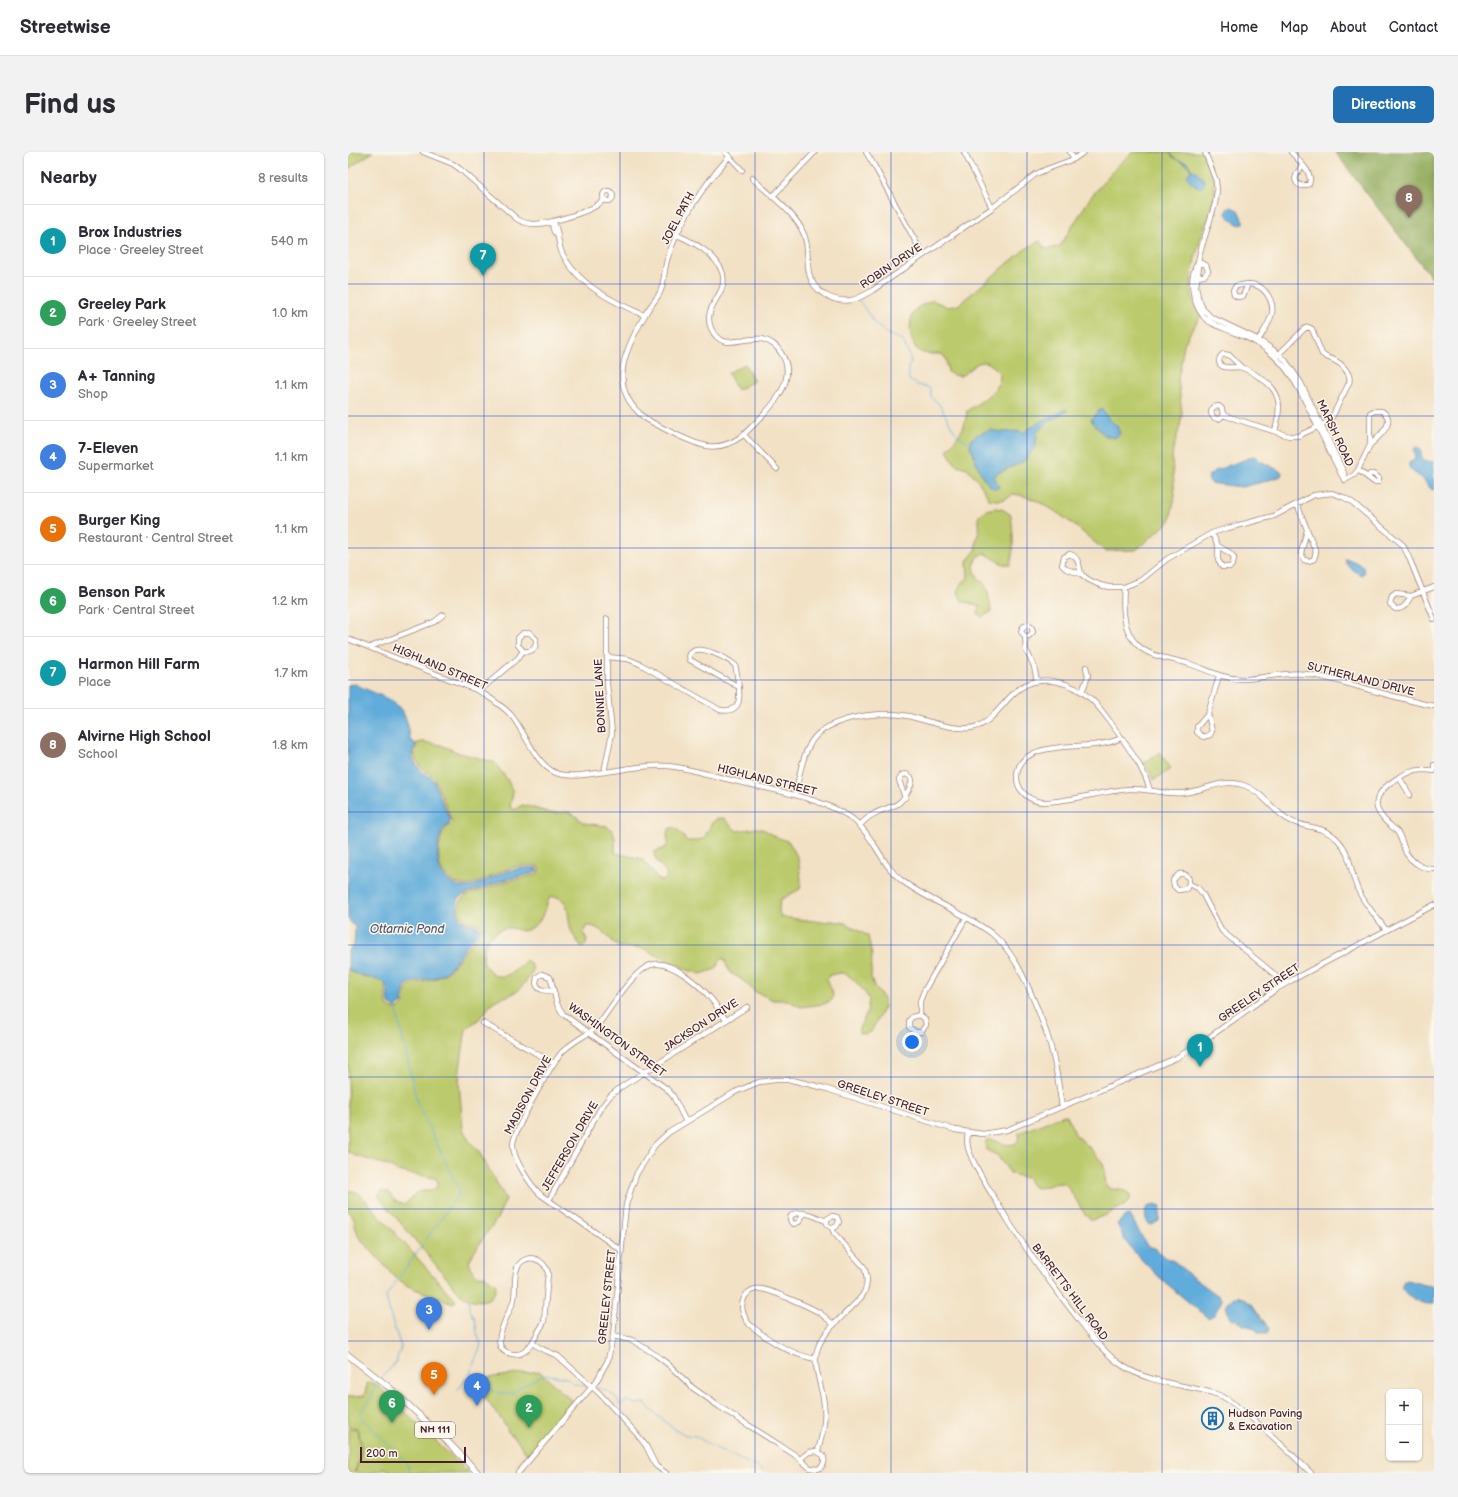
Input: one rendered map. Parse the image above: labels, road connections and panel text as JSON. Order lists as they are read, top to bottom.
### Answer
{
  "streets": {
    "main road": ["NH 111"],
    "street": [
      "JOEL PATH",
      "ROBIN DRIVE",
      "MARSH ROAD",
      "HIGHLAND STREET",
      "SUTHERLAND DRIVE",
      "BONNIE LANE",
      "GREELEY STREET",
      "JACKSON DRIVE",
      "WASHINGTON STREET",
      "MADISON DRIVE",
      "JEFFERSON DRIVE",
      "BARRETTS HILL ROAD"
    ]
  },
  "crossings": [
    ["HIGHLAND STREET", "BONNIE LANE"],
    ["HIGHLAND STREET", "GREELEY STREET"],
    ["GREELEY STREET", "WASHINGTON STREET"],
    ["GREELEY STREET", "MADISON DRIVE"],
    ["GREELEY STREET", "BARRETTS HILL ROAD"],
    ["JACKSON DRIVE", "WASHINGTON STREET"],
    ["JACKSON DRIVE", "MADISON DRIVE"],
    ["JACKSON DRIVE", "JEFFERSON DRIVE"],
    ["WASHINGTON STREET", "MADISON DRIVE"],
    ["WASHINGTON STREET", "JEFFERSON DRIVE"],
    ["MADISON DRIVE", "JEFFERSON DRIVE"]
  ],
  "water": ["Ottarnic Pond"],
  "places": {
    "building": ["Hudson Paving & Excavation"]
  },
  "scale_bar": "200 m",
  "page": {
    "header": "Streetwise",
    "nav": [
      "Home",
      "Map",
      "About",
      "Contact"
    ],
    "buttons": "Directions",
    "title": "Find us",
    "heading": ["Nearby", "8 results"],
    "pins": [
      "8",
      "7",
      "1",
      "3",
      "5",
      "4",
      "6",
      "2"
    ],
    "list": [
      {
        "mark": "1",
        "name": "Brox Industries",
        "note": "Place · Greeley Street",
        "value": "540 m"
      },
      {
        "mark": "2",
        "name": "Greeley Park",
        "note": "Park · Greeley Street",
        "value": "1.0 km"
      },
      {
        "mark": "3",
        "name": "A+ Tanning",
        "note": "Shop",
        "value": "1.1 km"
      },
      {
        "mark": "4",
        "name": "7-Eleven",
        "note": "Supermarket",
        "value": "1.1 km"
      },
      {
        "mark": "5",
        "name": "Burger King",
        "note": "Restaurant · Central Street",
        "value": "1.1 km"
      },
      {
        "mark": "6",
        "name": "Benson Park",
        "note": "Park · Central Street",
        "value": "1.2 km"
      },
      {
        "mark": "7",
        "name": "Harmon Hill Farm",
        "note": "Place",
        "value": "1.7 km"
      },
      {
        "mark": "8",
        "name": "Alvirne High School",
        "note": "School",
        "value": "1.8 km"
      }
    ],
    "map_buttons": ["+", "−"],
    "scale": "200 m"
  }
}
